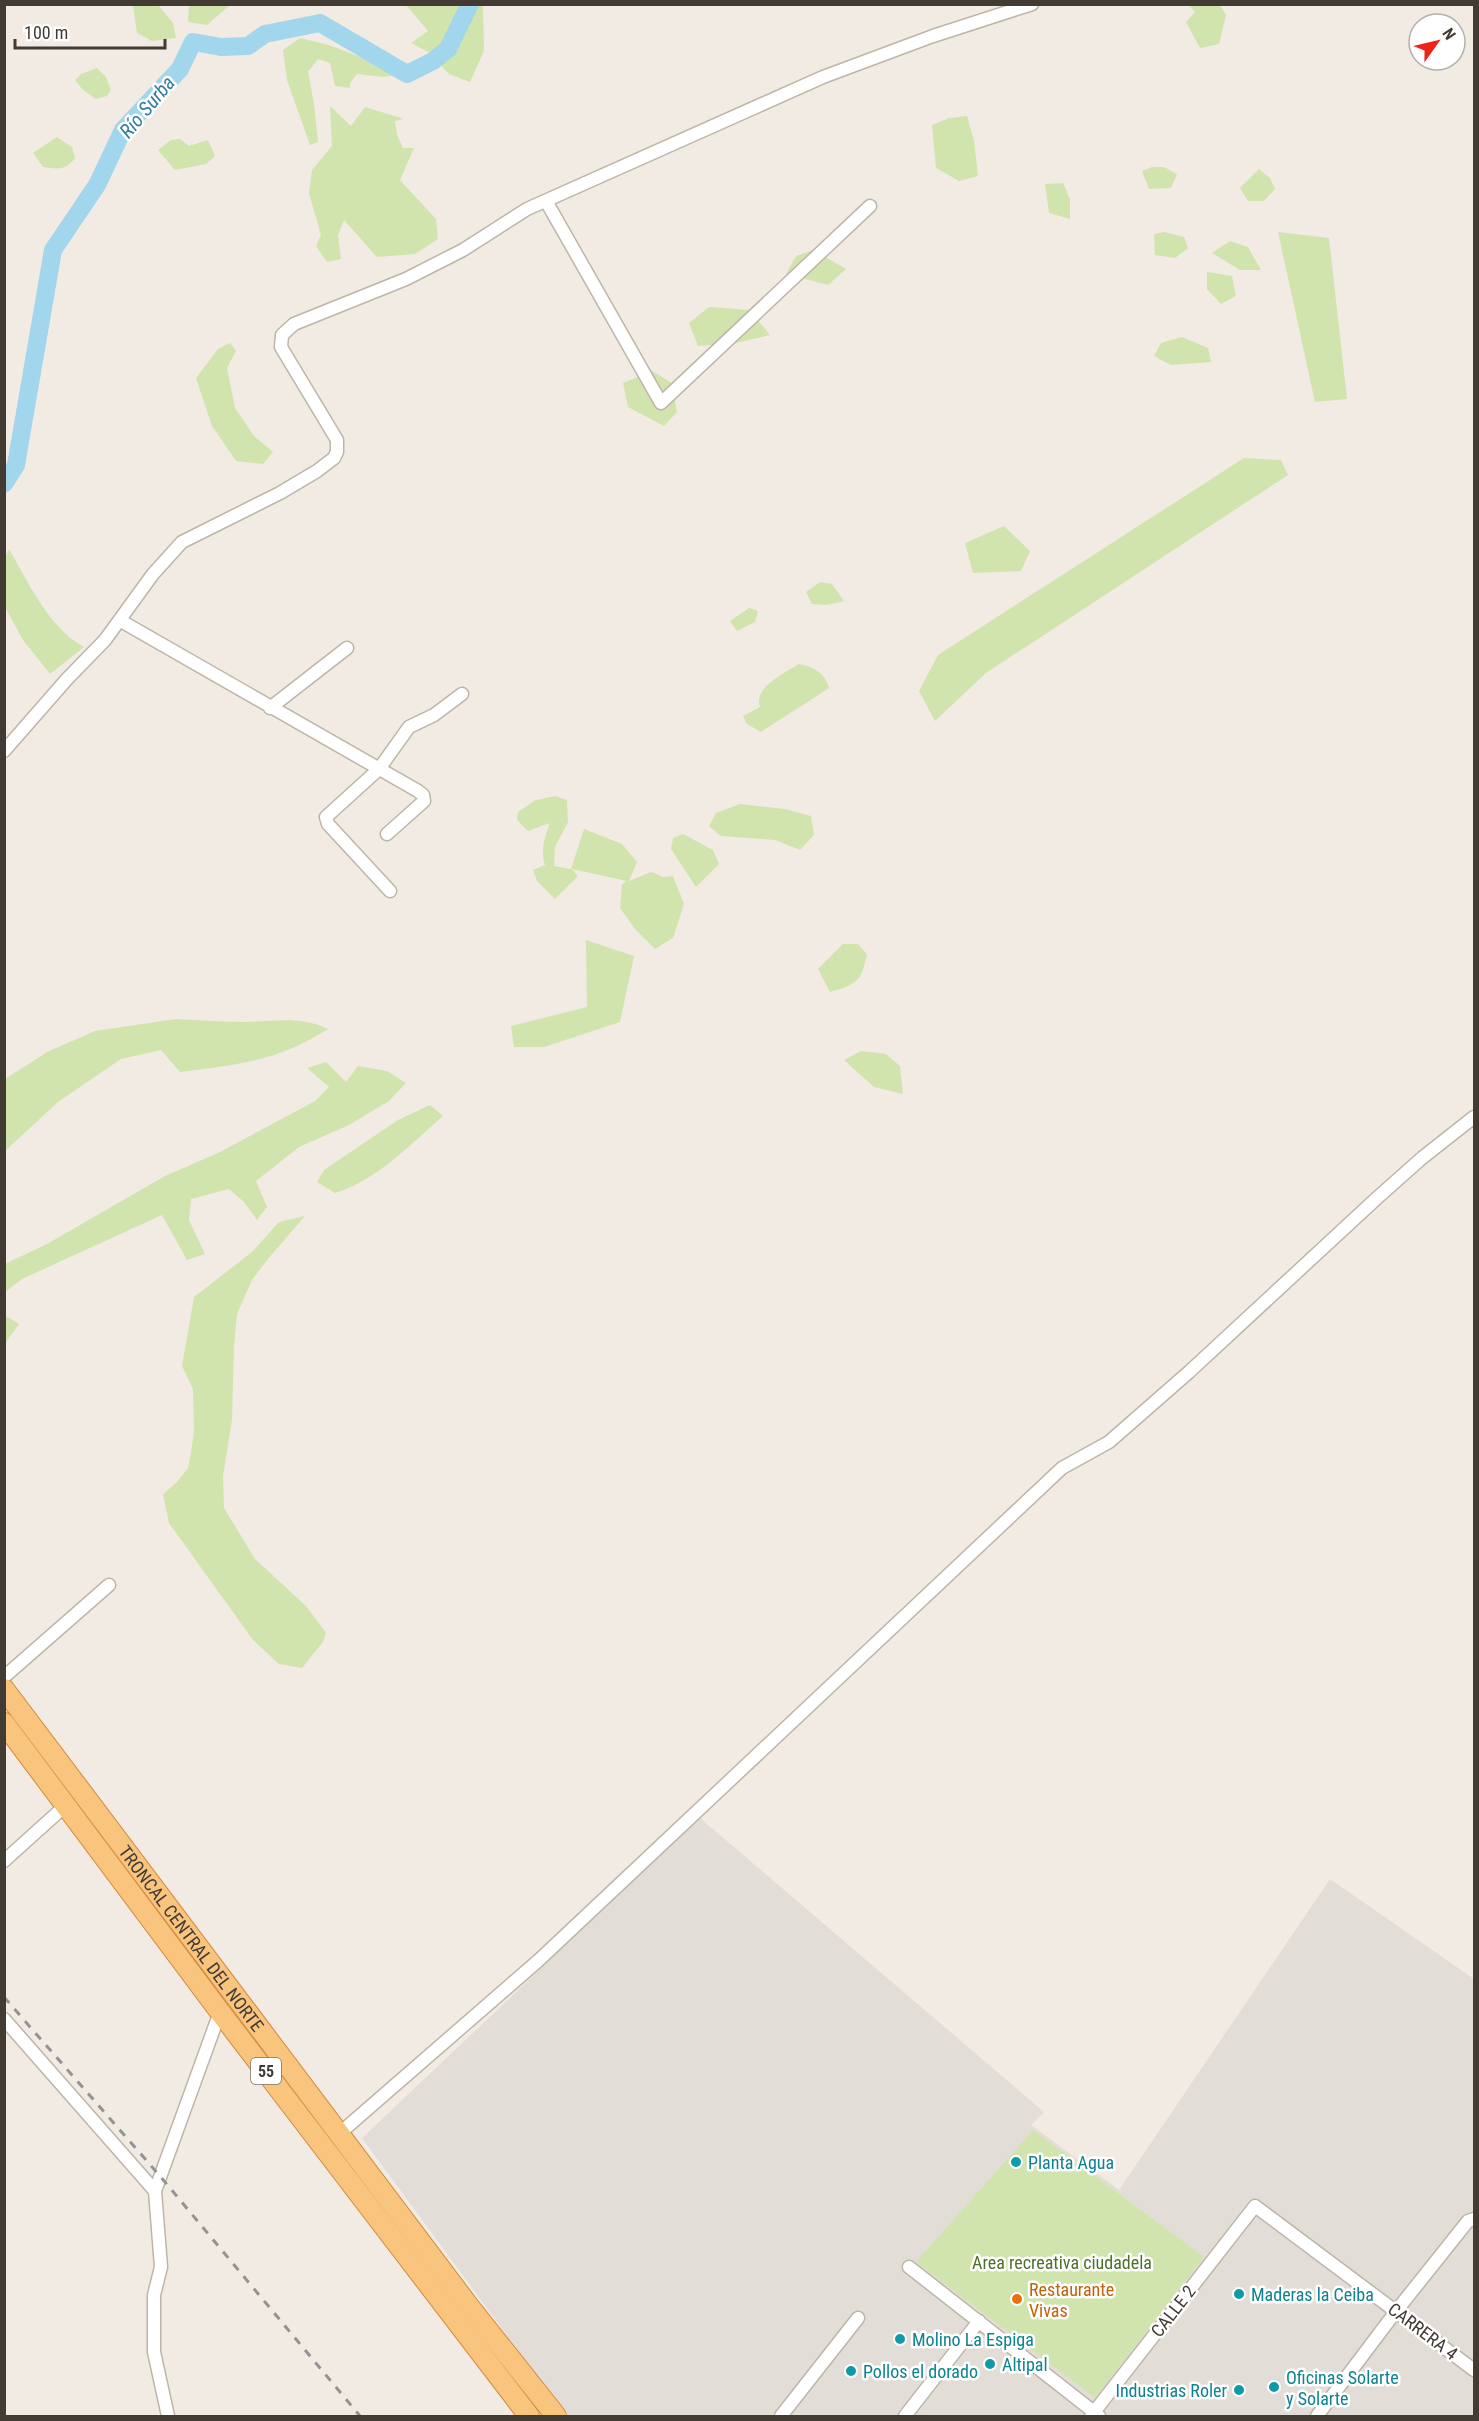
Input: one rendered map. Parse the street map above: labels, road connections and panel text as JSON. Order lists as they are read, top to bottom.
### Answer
{
  "streets": {
    "highway": ["TRONCAL CENTRAL DEL NORTE", "55"],
    "street": ["CALLE 2", "CARRERA 4"]
  },
  "crossings": [
    ["CALLE 2", "CARRERA 4"]
  ],
  "water": ["Río Surba"],
  "parks": ["Area recreativa ciudadela"],
  "places": [
    "Planta Agua",
    "Maderas la Ceiba",
    "Restaurante Vivas",
    "Molino La Espiga",
    "Altipal",
    "Pollos el dorado",
    "Oficinas Solarte y Solarte",
    "Industrias Roler"
  ],
  "scale_bar": "100 m",
  "north": "top right"
}
